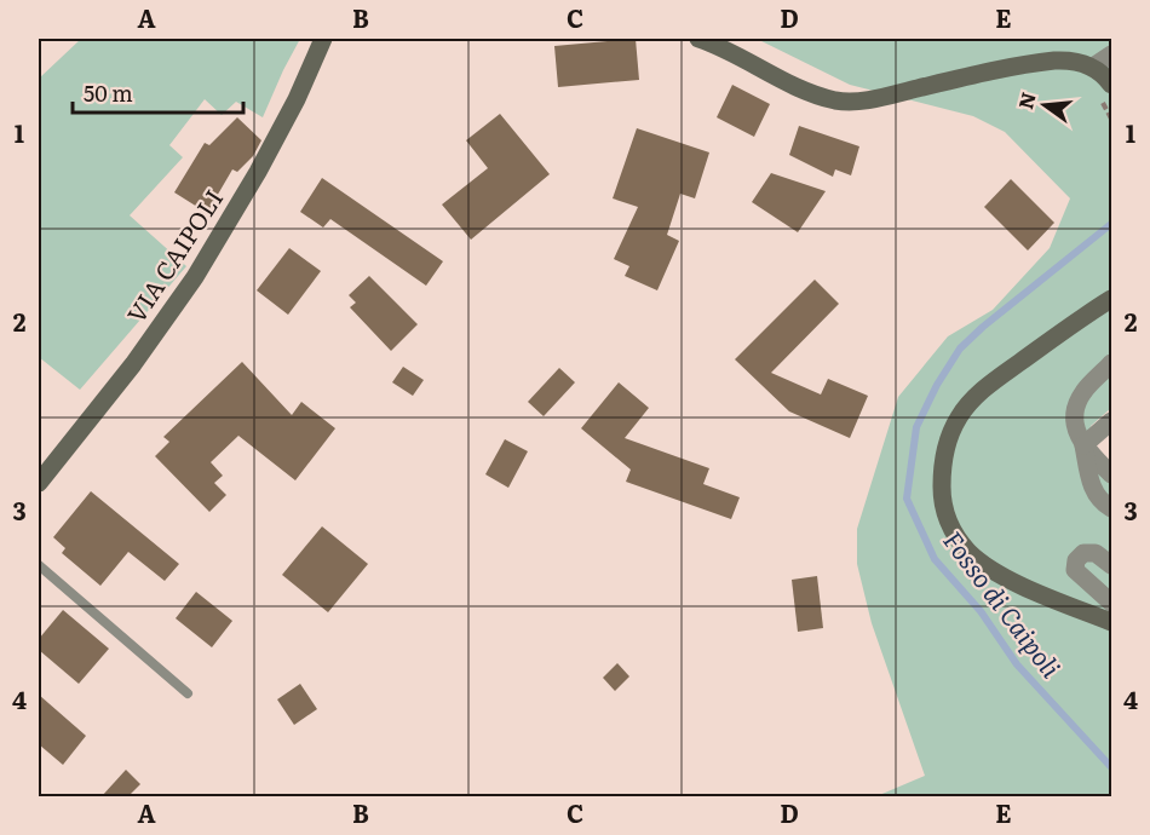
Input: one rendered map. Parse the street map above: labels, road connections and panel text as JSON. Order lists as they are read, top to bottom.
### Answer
{
  "streets": {
    "street": ["VIA CAIPOLI"]
  },
  "water": ["Fosso di Caipoli"],
  "scale_bar": "50 m",
  "north": "left",
  "grid": {
    "columns": [
      "A",
      "B",
      "C",
      "D",
      "E"
    ],
    "rows": [
      "1",
      "2",
      "3",
      "4"
    ]
  }
}
